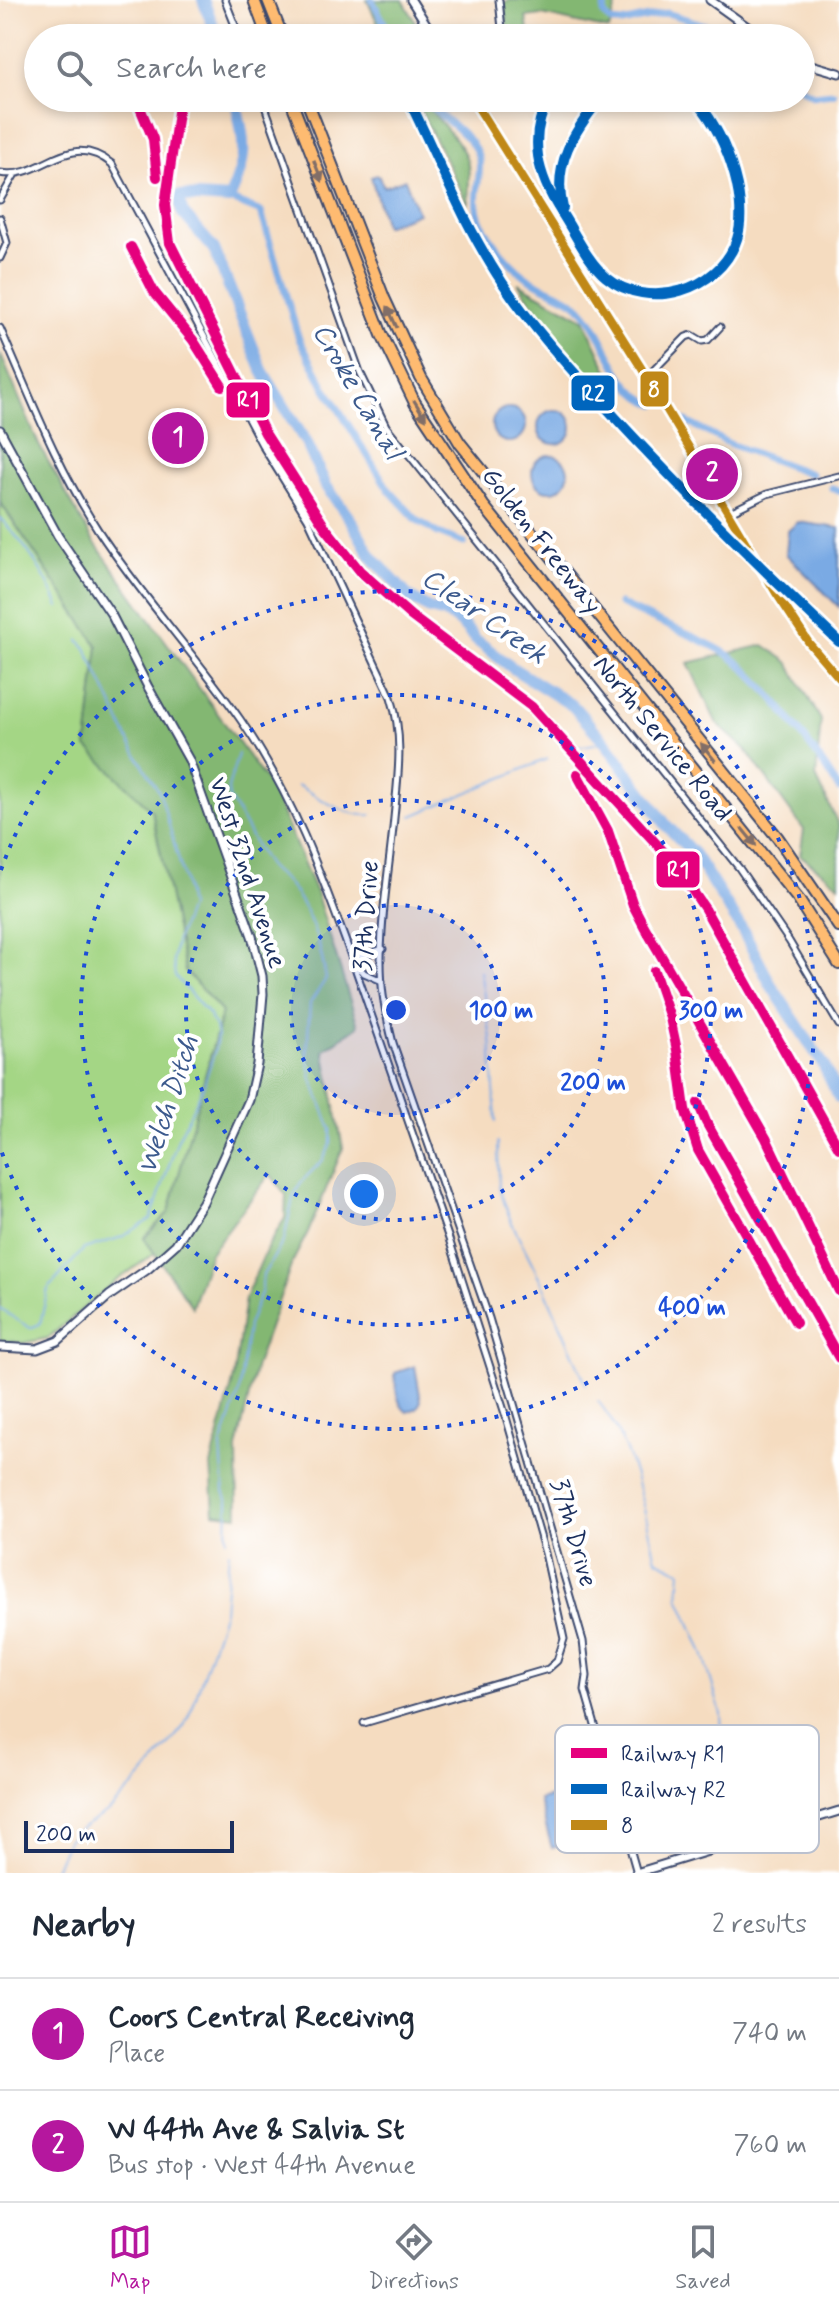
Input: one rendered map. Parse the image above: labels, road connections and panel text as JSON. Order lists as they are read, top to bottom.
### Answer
{
  "streets": {
    "highway": ["Golden Freeway"],
    "street": ["North Service Road", "West 32nd Avenue", "37th Drive"]
  },
  "water": ["Croke Canal", "Clear Creek", "Welch Ditch"],
  "lines": ["rail line R1", "rail line R2", "transit line 8"],
  "legend": ["Railway R1", "Railway R2", "8"],
  "scale_bar": "200 m",
  "page": {
    "search": "Search here",
    "pins": ["1", "2"],
    "scale": "200 m",
    "heading": ["Nearby", "2 results"],
    "list": [
      {
        "mark": "1",
        "name": "Coors Central Receiving",
        "note": "Place",
        "value": "740 m"
      },
      {
        "mark": "2",
        "name": "W 44th Ave & Salvia St",
        "note": "Bus stop · West 44th Avenue",
        "value": "760 m"
      }
    ],
    "nav": ["Map", "Directions", "Saved"]
  },
  "rings": [
    "100 m",
    "300 m",
    "200 m",
    "400 m"
  ]
}
